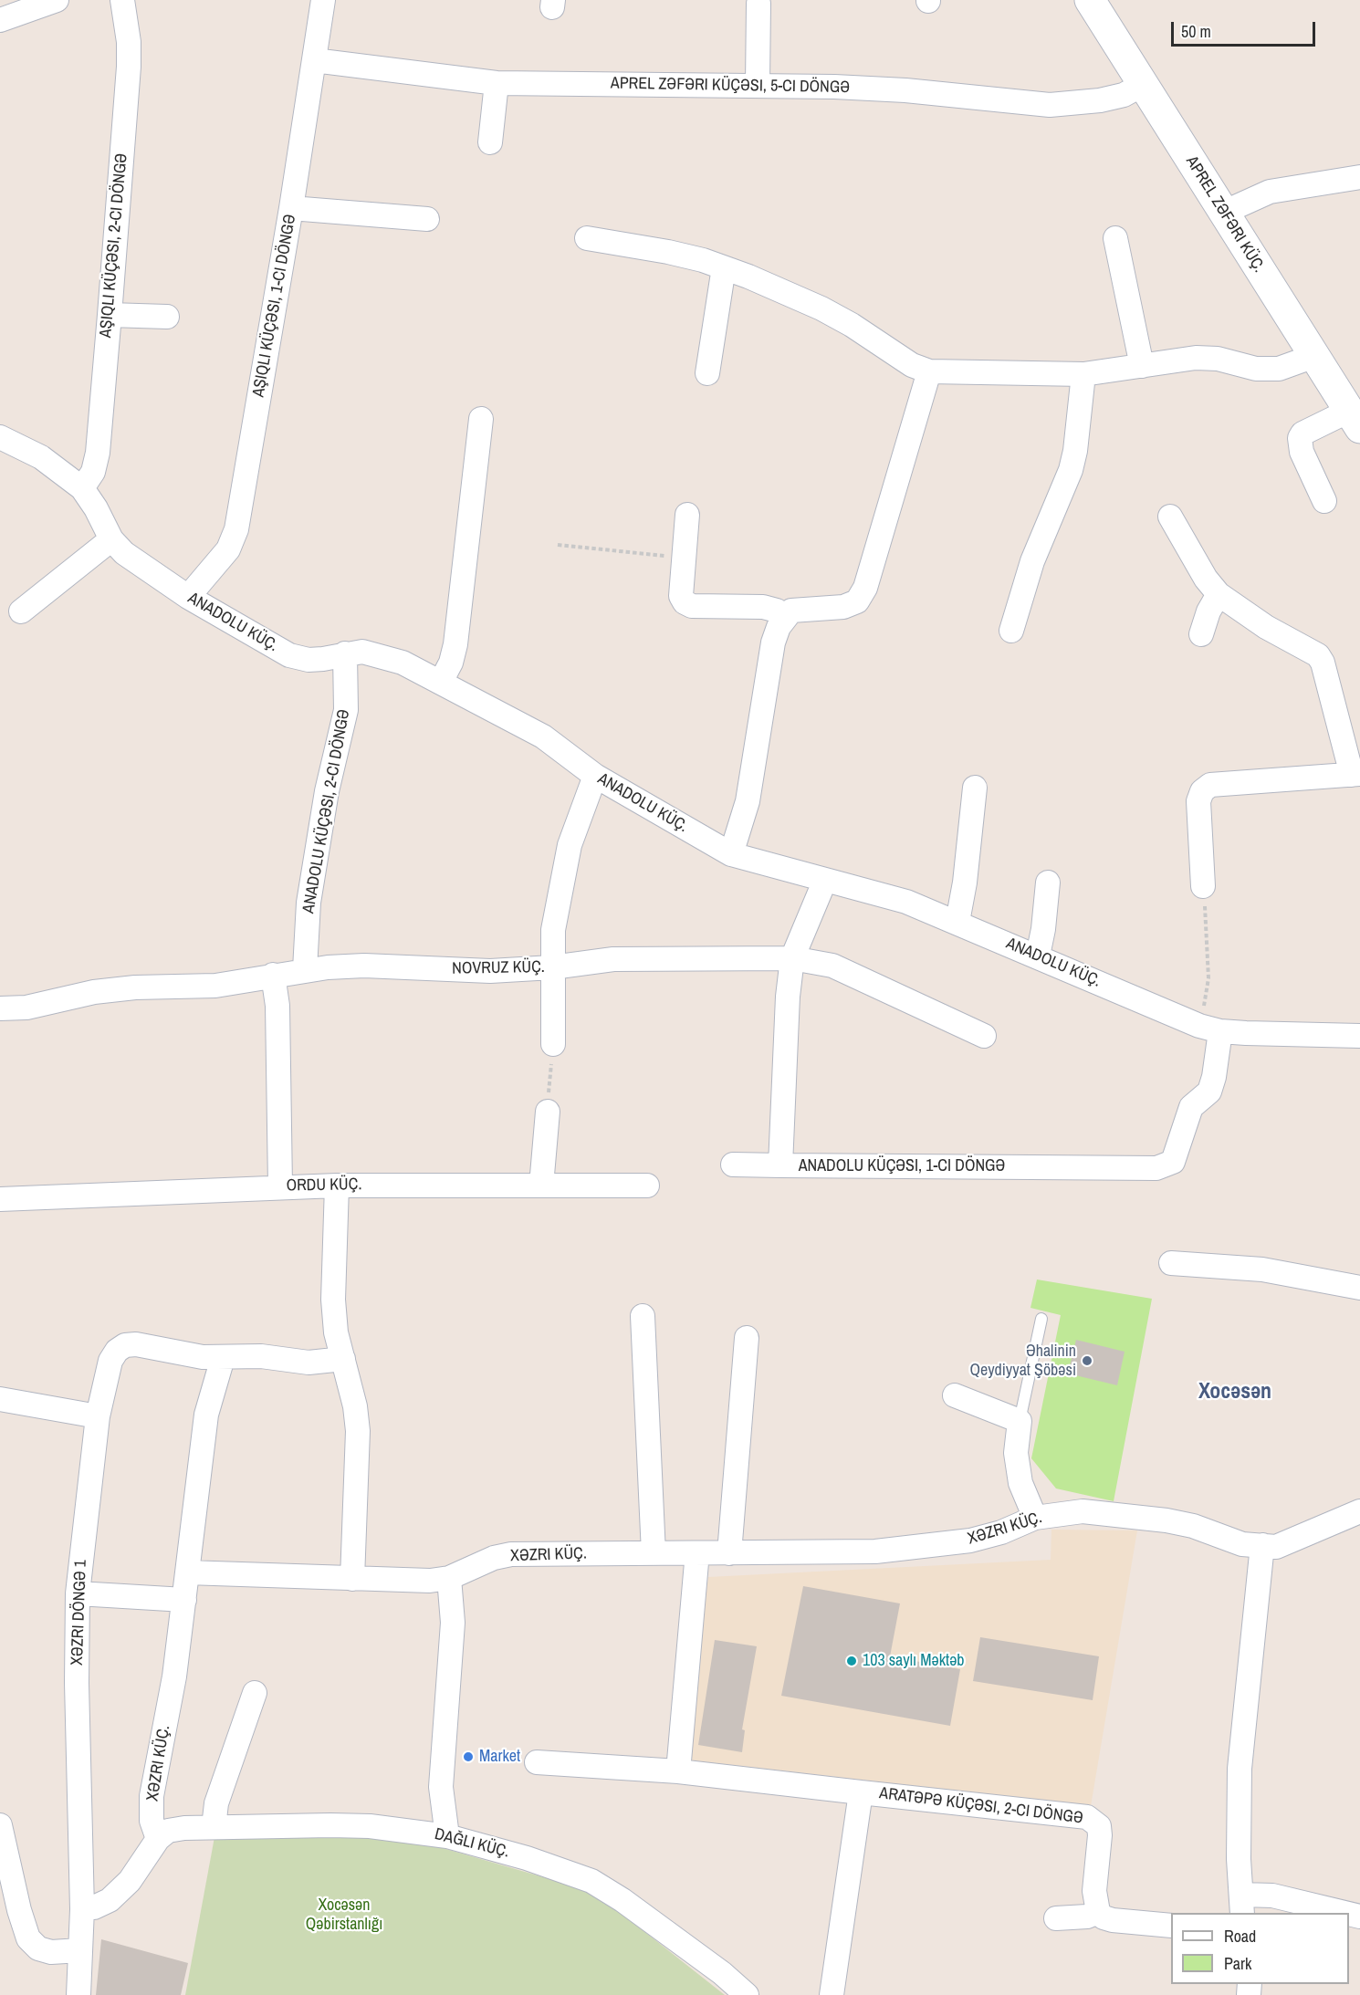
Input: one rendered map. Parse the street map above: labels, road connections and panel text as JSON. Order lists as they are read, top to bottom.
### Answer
{
  "streets": {
    "street": [
      "APREL ZƏFƏRI KÜÇƏSI, 5-CI DÖNGƏ",
      "APREL ZƏFƏRI KÜÇ.",
      "ANADOLU KÜÇ.",
      "ANADOLU KÜÇƏSI, 2-CI DÖNGƏ",
      "NOVRUZ KÜÇ.",
      "ANADOLU KÜÇƏSI, 1-CI DÖNGƏ",
      "ORDU KÜÇ.",
      "XƏZRI KÜÇ.",
      "XƏZRI DÖNGƏ 1",
      "ARATƏPƏ KÜÇƏSI, 2-CI DÖNGƏ"
    ]
  },
  "crossings": [
    ["APREL ZƏFƏRI KÜÇƏSI, 5-CI DÖNGƏ", "APREL ZƏFƏRI KÜÇ."],
    ["ANADOLU KÜÇ.", "ANADOLU KÜÇƏSI, 2-CI DÖNGƏ"],
    ["ANADOLU KÜÇ.", "ANADOLU KÜÇƏSI, 1-CI DÖNGƏ"],
    ["ANADOLU KÜÇƏSI, 2-CI DÖNGƏ", "NOVRUZ KÜÇ."],
    ["NOVRUZ KÜÇ.", "ANADOLU KÜÇƏSI, 1-CI DÖNGƏ"]
  ],
  "districts": ["Xocəsən"],
  "parks": ["Xocəsən Qəbirstanlığı"],
  "places": ["Əhalinin Qeydiyyat Şöbəsi", "103 saylı Məktəb", "Market"],
  "legend": ["Road", "Park"],
  "scale_bar": "50 m"
}
